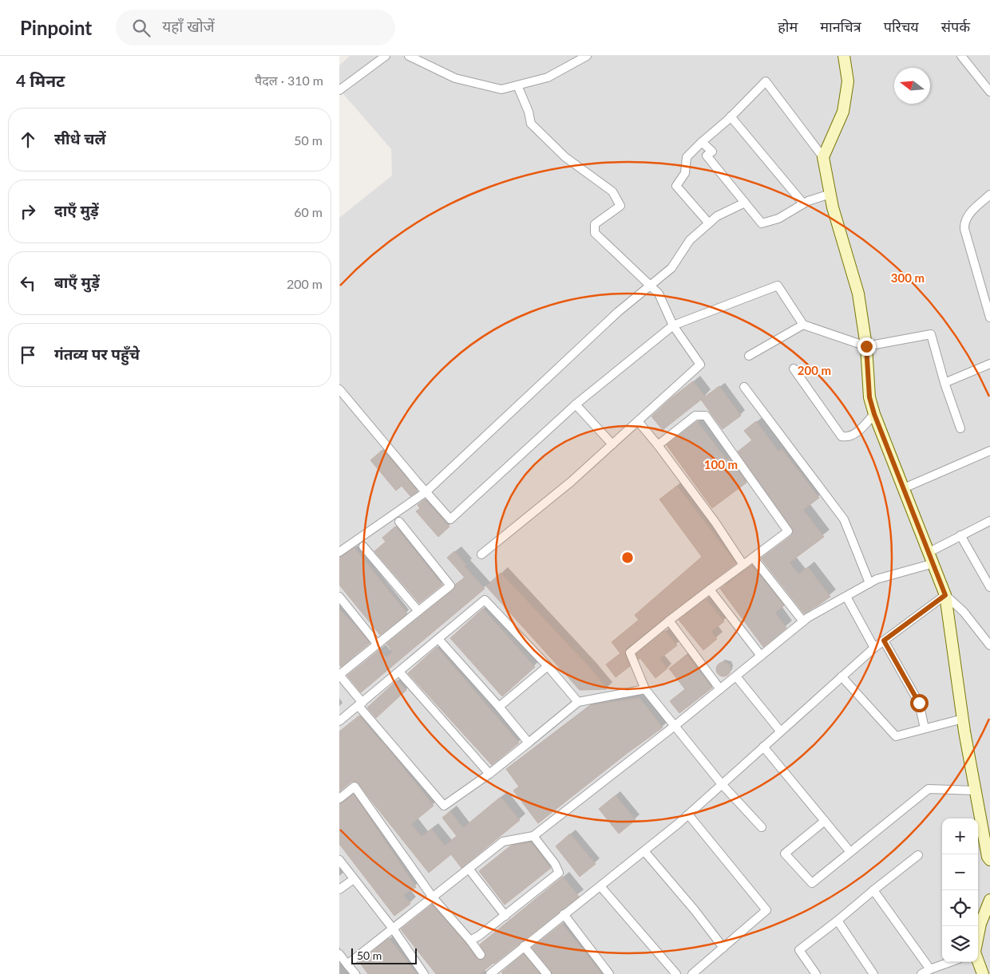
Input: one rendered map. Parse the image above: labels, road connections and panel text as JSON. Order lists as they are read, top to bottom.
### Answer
{
  "scale_bar": "50 m",
  "north": "left",
  "page": {
    "header": "Pinpoint",
    "search": "यहाँ खोजें",
    "nav": [
      "होम",
      "मानचित्र",
      "परिचय",
      "संपर्क"
    ],
    "heading": ["4 मिनट", "पैदल · 310 m"],
    "list": [
      ["सीधे चलें", "50 m"],
      ["दाएँ मुड़ें", "60 m"],
      ["बाएँ मुड़ें", "200 m"],
      "गंतव्य पर पहुँचे"
    ],
    "map_buttons": ["+", "−"],
    "scale": "50 m"
  },
  "rings": ["300 m", "200 m", "100 m"]
}
